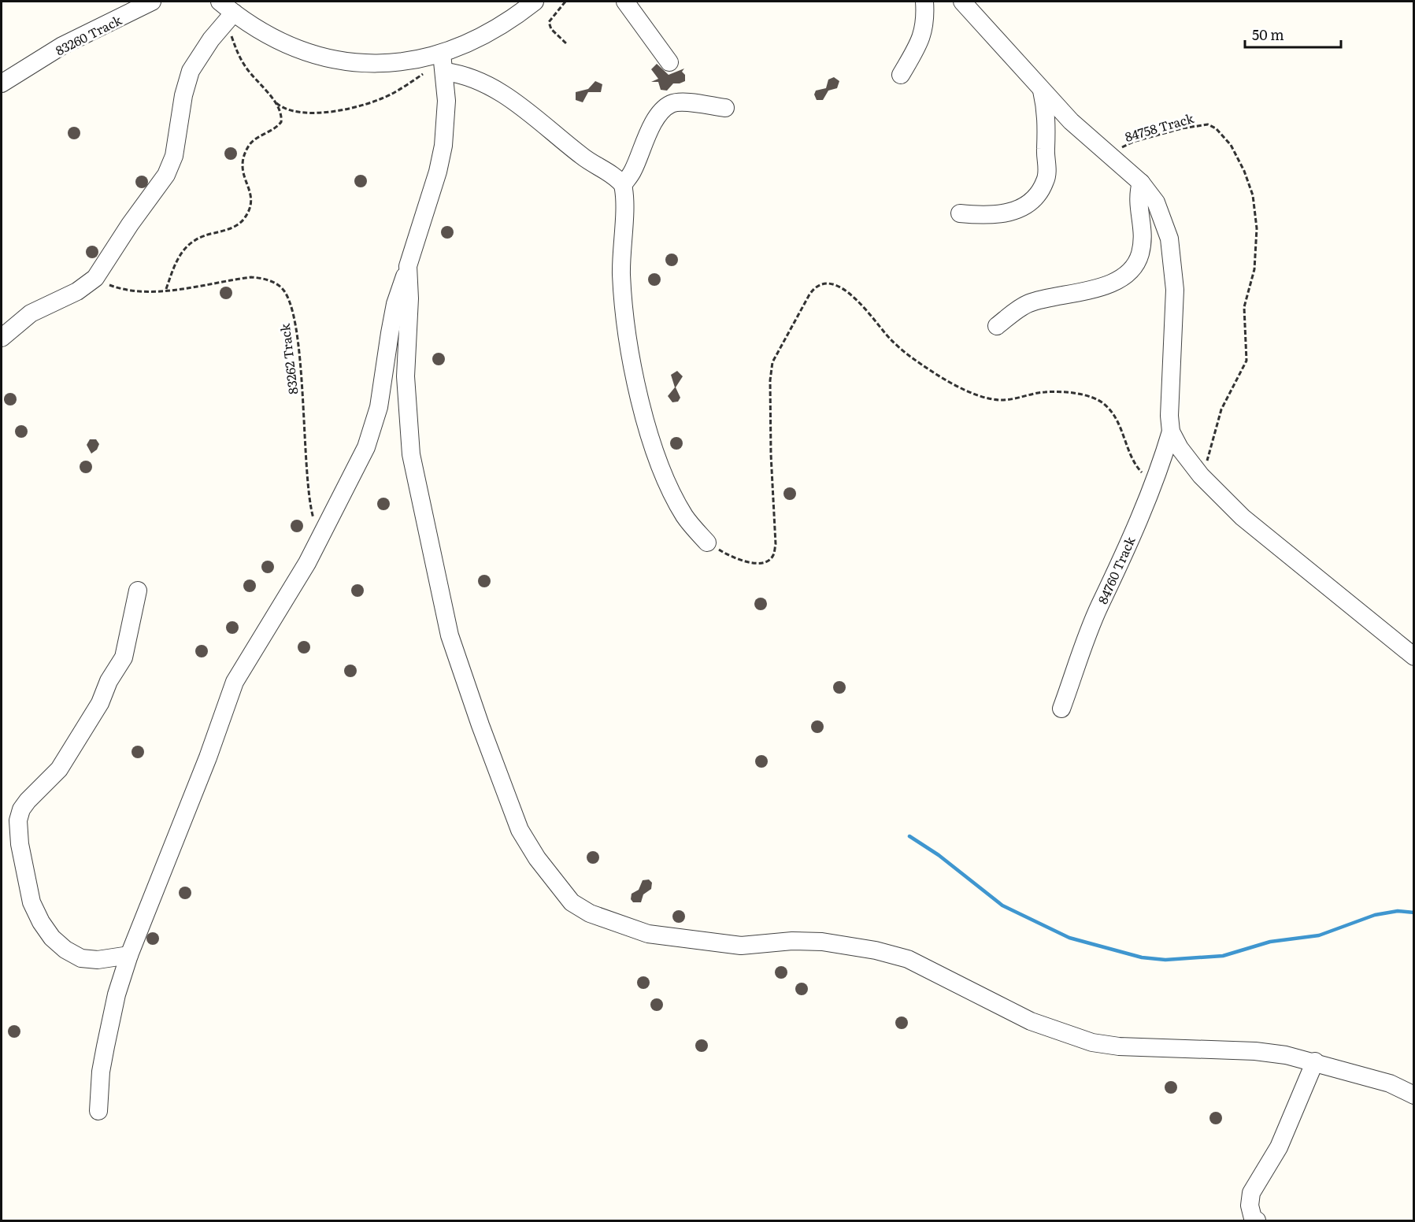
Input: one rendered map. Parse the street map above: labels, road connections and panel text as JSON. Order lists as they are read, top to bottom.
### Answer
{
  "streets": {
    "street": ["83260 Track", "84760 Track"],
    "path": ["84758 Track", "83262 Track"]
  },
  "scale_bar": "50 m"
}
